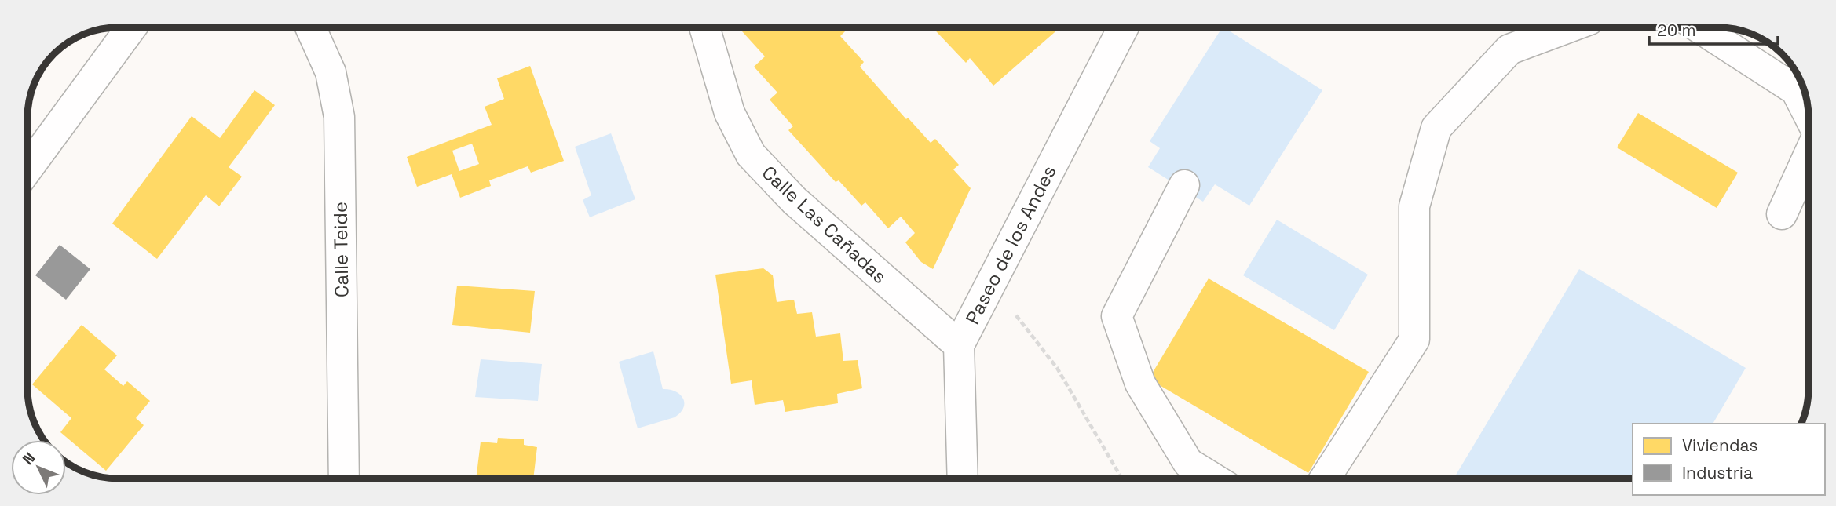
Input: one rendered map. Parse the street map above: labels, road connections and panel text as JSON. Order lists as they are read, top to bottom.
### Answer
{
  "streets": {
    "street": ["Calle Las Cañadas", "Paseo de los Andes", "Calle Teide"]
  },
  "crossings": [
    ["Calle Las Cañadas", "Paseo de los Andes"]
  ],
  "legend": ["Viviendas", "Industria"],
  "scale_bar": "20 m",
  "north": "top left"
}
